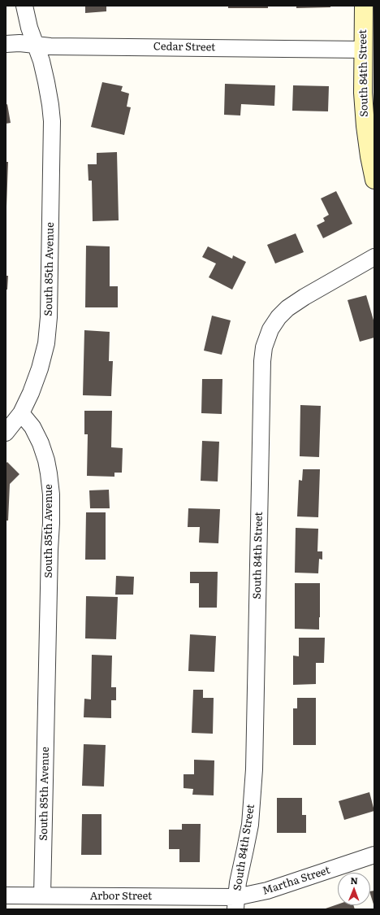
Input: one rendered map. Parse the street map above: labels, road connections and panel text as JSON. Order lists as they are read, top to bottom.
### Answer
{
  "streets": {
    "main road": ["South 84th Street"],
    "street": [
      "Cedar Street",
      "South 85th Avenue",
      "Martha Street",
      "Arbor Street"
    ]
  },
  "crossings": [
    ["Cedar Street", "South 84th Street"],
    ["Cedar Street", "South 85th Avenue"],
    ["South 84th Street", "Martha Street"],
    ["South 84th Street", "Arbor Street"],
    ["South 85th Avenue", "Arbor Street"],
    ["Martha Street", "Arbor Street"]
  ],
  "north": "top"
}
